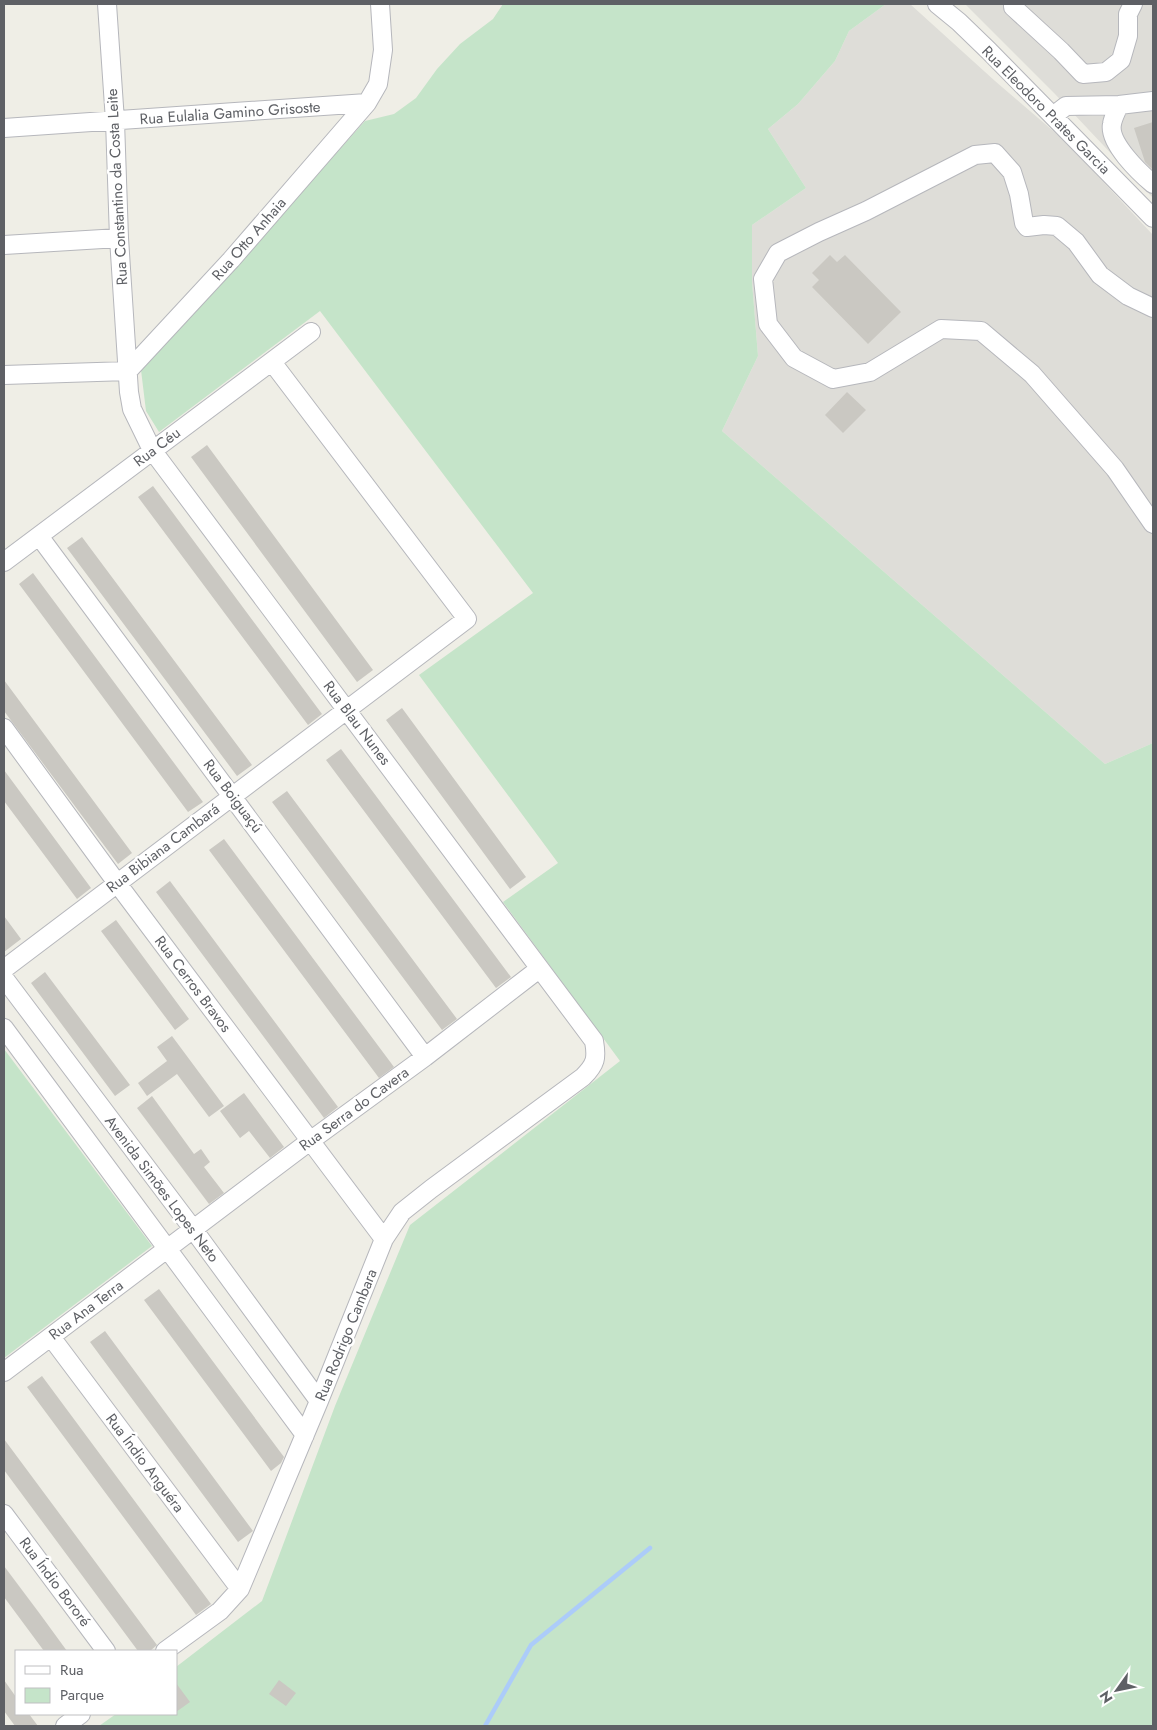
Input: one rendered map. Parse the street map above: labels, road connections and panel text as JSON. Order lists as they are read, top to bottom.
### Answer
{
  "streets": {
    "street": [
      "Rua Eleodoro Prates Garcia",
      "Rua Eulalia Gamino Grisoste",
      "Rua Constantino da Costa Leite",
      "Rua Otto Anhaia",
      "Rua Céu",
      "Rua Blau Nunes",
      "Rua Boiguaçú",
      "Rua Bibiana Cambará",
      "Rua Cerros Bravos",
      "Rua Serra do Cavera",
      "Avenida Simões Lopes Neto",
      "Rua Ana Terra",
      "Rua Rodrigo Cambara",
      "Rua Índio Anguéra",
      "Rua Índio Bororé"
    ]
  },
  "crossings": [
    ["Rua Eulalia Gamino Grisoste", "Rua Constantino da Costa Leite"],
    ["Rua Eulalia Gamino Grisoste", "Rua Otto Anhaia"],
    ["Rua Constantino da Costa Leite", "Rua Otto Anhaia"],
    ["Rua Constantino da Costa Leite", "Rua Blau Nunes"],
    ["Rua Otto Anhaia", "Rua Blau Nunes"],
    ["Rua Céu", "Rua Blau Nunes"],
    ["Rua Céu", "Rua Boiguaçú"],
    ["Rua Céu", "Rua Bibiana Cambará"],
    ["Rua Blau Nunes", "Rua Bibiana Cambará"],
    ["Rua Blau Nunes", "Rua Serra do Cavera"],
    ["Rua Blau Nunes", "Rua Rodrigo Cambara"],
    ["Rua Boiguaçú", "Rua Bibiana Cambará"],
    ["Rua Boiguaçú", "Rua Serra do Cavera"],
    ["Rua Bibiana Cambará", "Rua Cerros Bravos"],
    ["Rua Cerros Bravos", "Rua Serra do Cavera"],
    ["Rua Cerros Bravos", "Rua Rodrigo Cambara"],
    ["Rua Serra do Cavera", "Avenida Simões Lopes Neto"],
    ["Rua Serra do Cavera", "Rua Ana Terra"],
    ["Avenida Simões Lopes Neto", "Rua Ana Terra"],
    ["Avenida Simões Lopes Neto", "Rua Rodrigo Cambara"],
    ["Rua Ana Terra", "Rua Índio Anguéra"],
    ["Rua Rodrigo Cambara", "Rua Índio Anguéra"]
  ],
  "legend": ["Rua", "Parque"],
  "north": "bottom left"
}
